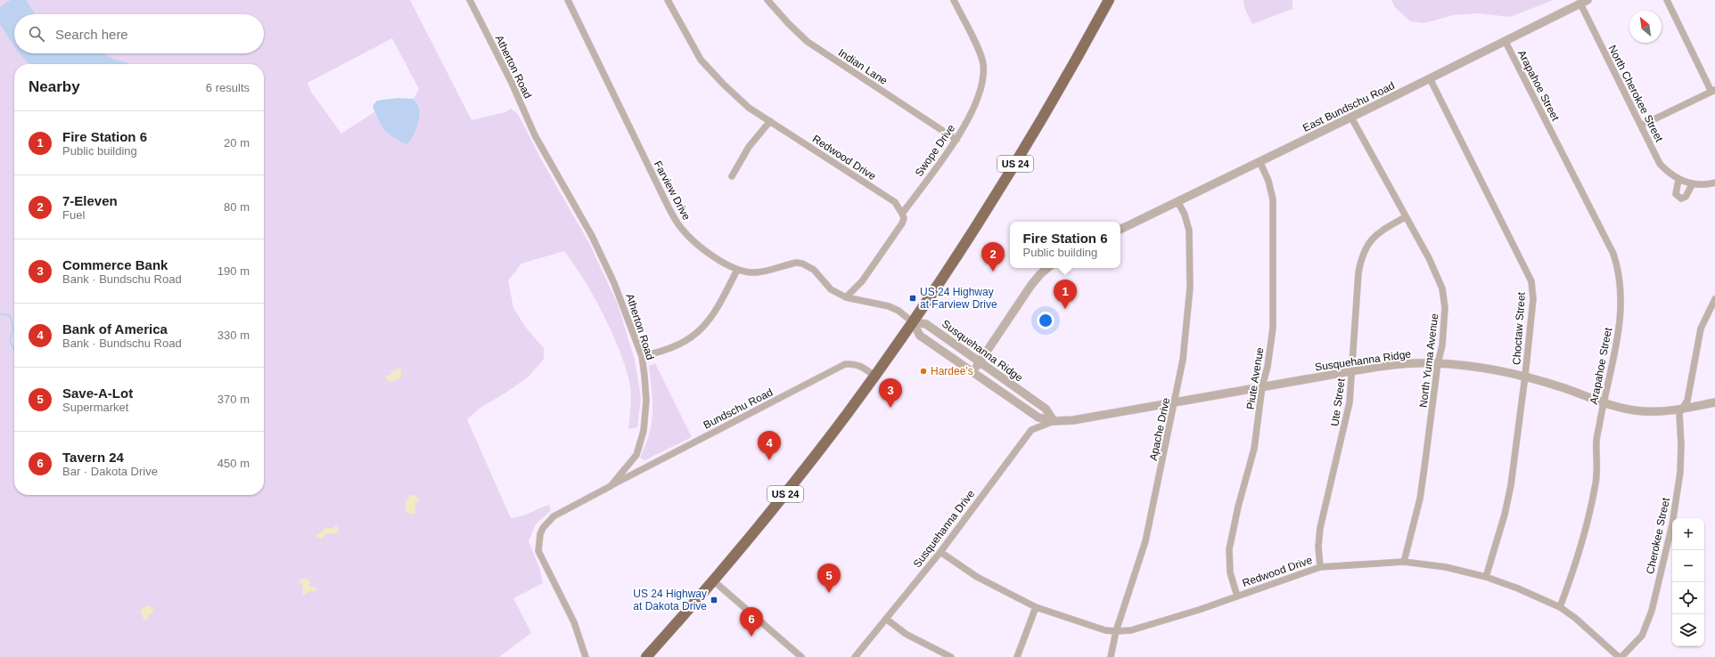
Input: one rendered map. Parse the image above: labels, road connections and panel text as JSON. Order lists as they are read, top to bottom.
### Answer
{
  "streets": {
    "highway": ["US 24"],
    "street": [
      "Atherton Road",
      "Indian Lane",
      "Arapahoe Street",
      "North Cherokee Street",
      "East Bundschu Road",
      "Swope Drive",
      "Redwood Drive",
      "Farview Drive",
      "Choctaw Street",
      "Susquehanna Ridge",
      "North Yuma Avenue",
      "Piute Avenue",
      "Ute Street",
      "Bundschu Road",
      "Apache Drive",
      "Susquehanna Drive",
      "Cherokee Street"
    ]
  },
  "crossings": [
    ["Atherton Road", "Bundschu Road"],
    ["Indian Lane", "Swope Drive"],
    ["Arapahoe Street", "East Bundschu Road"],
    ["Arapahoe Street", "Redwood Drive"],
    ["Arapahoe Street", "Susquehanna Ridge"],
    ["North Cherokee Street", "East Bundschu Road"],
    ["East Bundschu Road", "Choctaw Street"],
    ["East Bundschu Road", "North Yuma Avenue"],
    ["East Bundschu Road", "Piute Avenue"],
    ["East Bundschu Road", "Apache Drive"],
    ["Swope Drive", "Redwood Drive"],
    ["Swope Drive", "Farview Drive"],
    ["Redwood Drive", "Choctaw Street"],
    ["Redwood Drive", "North Yuma Avenue"],
    ["Redwood Drive", "Piute Avenue"],
    ["Redwood Drive", "Ute Street"],
    ["Redwood Drive", "Apache Drive"],
    ["Redwood Drive", "Susquehanna Drive"],
    ["Redwood Drive", "Cherokee Street"],
    ["US 24", "Farview Drive"],
    ["US 24", "Susquehanna Ridge"],
    ["US 24", "Bundschu Road"],
    ["Farview Drive", "Susquehanna Ridge"],
    ["Choctaw Street", "Susquehanna Ridge"],
    ["Susquehanna Ridge", "North Yuma Avenue"],
    ["Susquehanna Ridge", "Piute Avenue"],
    ["Susquehanna Ridge", "Ute Street"],
    ["Susquehanna Ridge", "Apache Drive"],
    ["Susquehanna Ridge", "Susquehanna Drive"],
    ["Susquehanna Ridge", "Cherokee Street"],
    ["North Yuma Avenue", "Ute Street"]
  ],
  "places": {
    "transit": ["US 24 Highway at Farview Drive", "US 24 Highway at Dakota Drive"],
    "other": ["Hardee's"]
  },
  "north": "top left",
  "page": {
    "search": "Search here",
    "heading": ["Nearby", "6 results"],
    "list": [
      {
        "mark": "1",
        "name": "Fire Station 6",
        "note": "Public building",
        "value": "20 m"
      },
      {
        "mark": "2",
        "name": "7-Eleven",
        "note": "Fuel",
        "value": "80 m"
      },
      {
        "mark": "3",
        "name": "Commerce Bank",
        "note": "Bank · Bundschu Road",
        "value": "190 m"
      },
      {
        "mark": "4",
        "name": "Bank of America",
        "note": "Bank · Bundschu Road",
        "value": "330 m"
      },
      {
        "mark": "5",
        "name": "Save-A-Lot",
        "note": "Supermarket",
        "value": "370 m"
      },
      {
        "mark": "6",
        "name": "Tavern 24",
        "note": "Bar · Dakota Drive",
        "value": "450 m"
      }
    ],
    "popup": ["Fire Station 6", "Public building"],
    "pins": [
      "2",
      "1",
      "3",
      "4",
      "5",
      "6"
    ],
    "map_buttons": ["+", "−"]
  }
}
